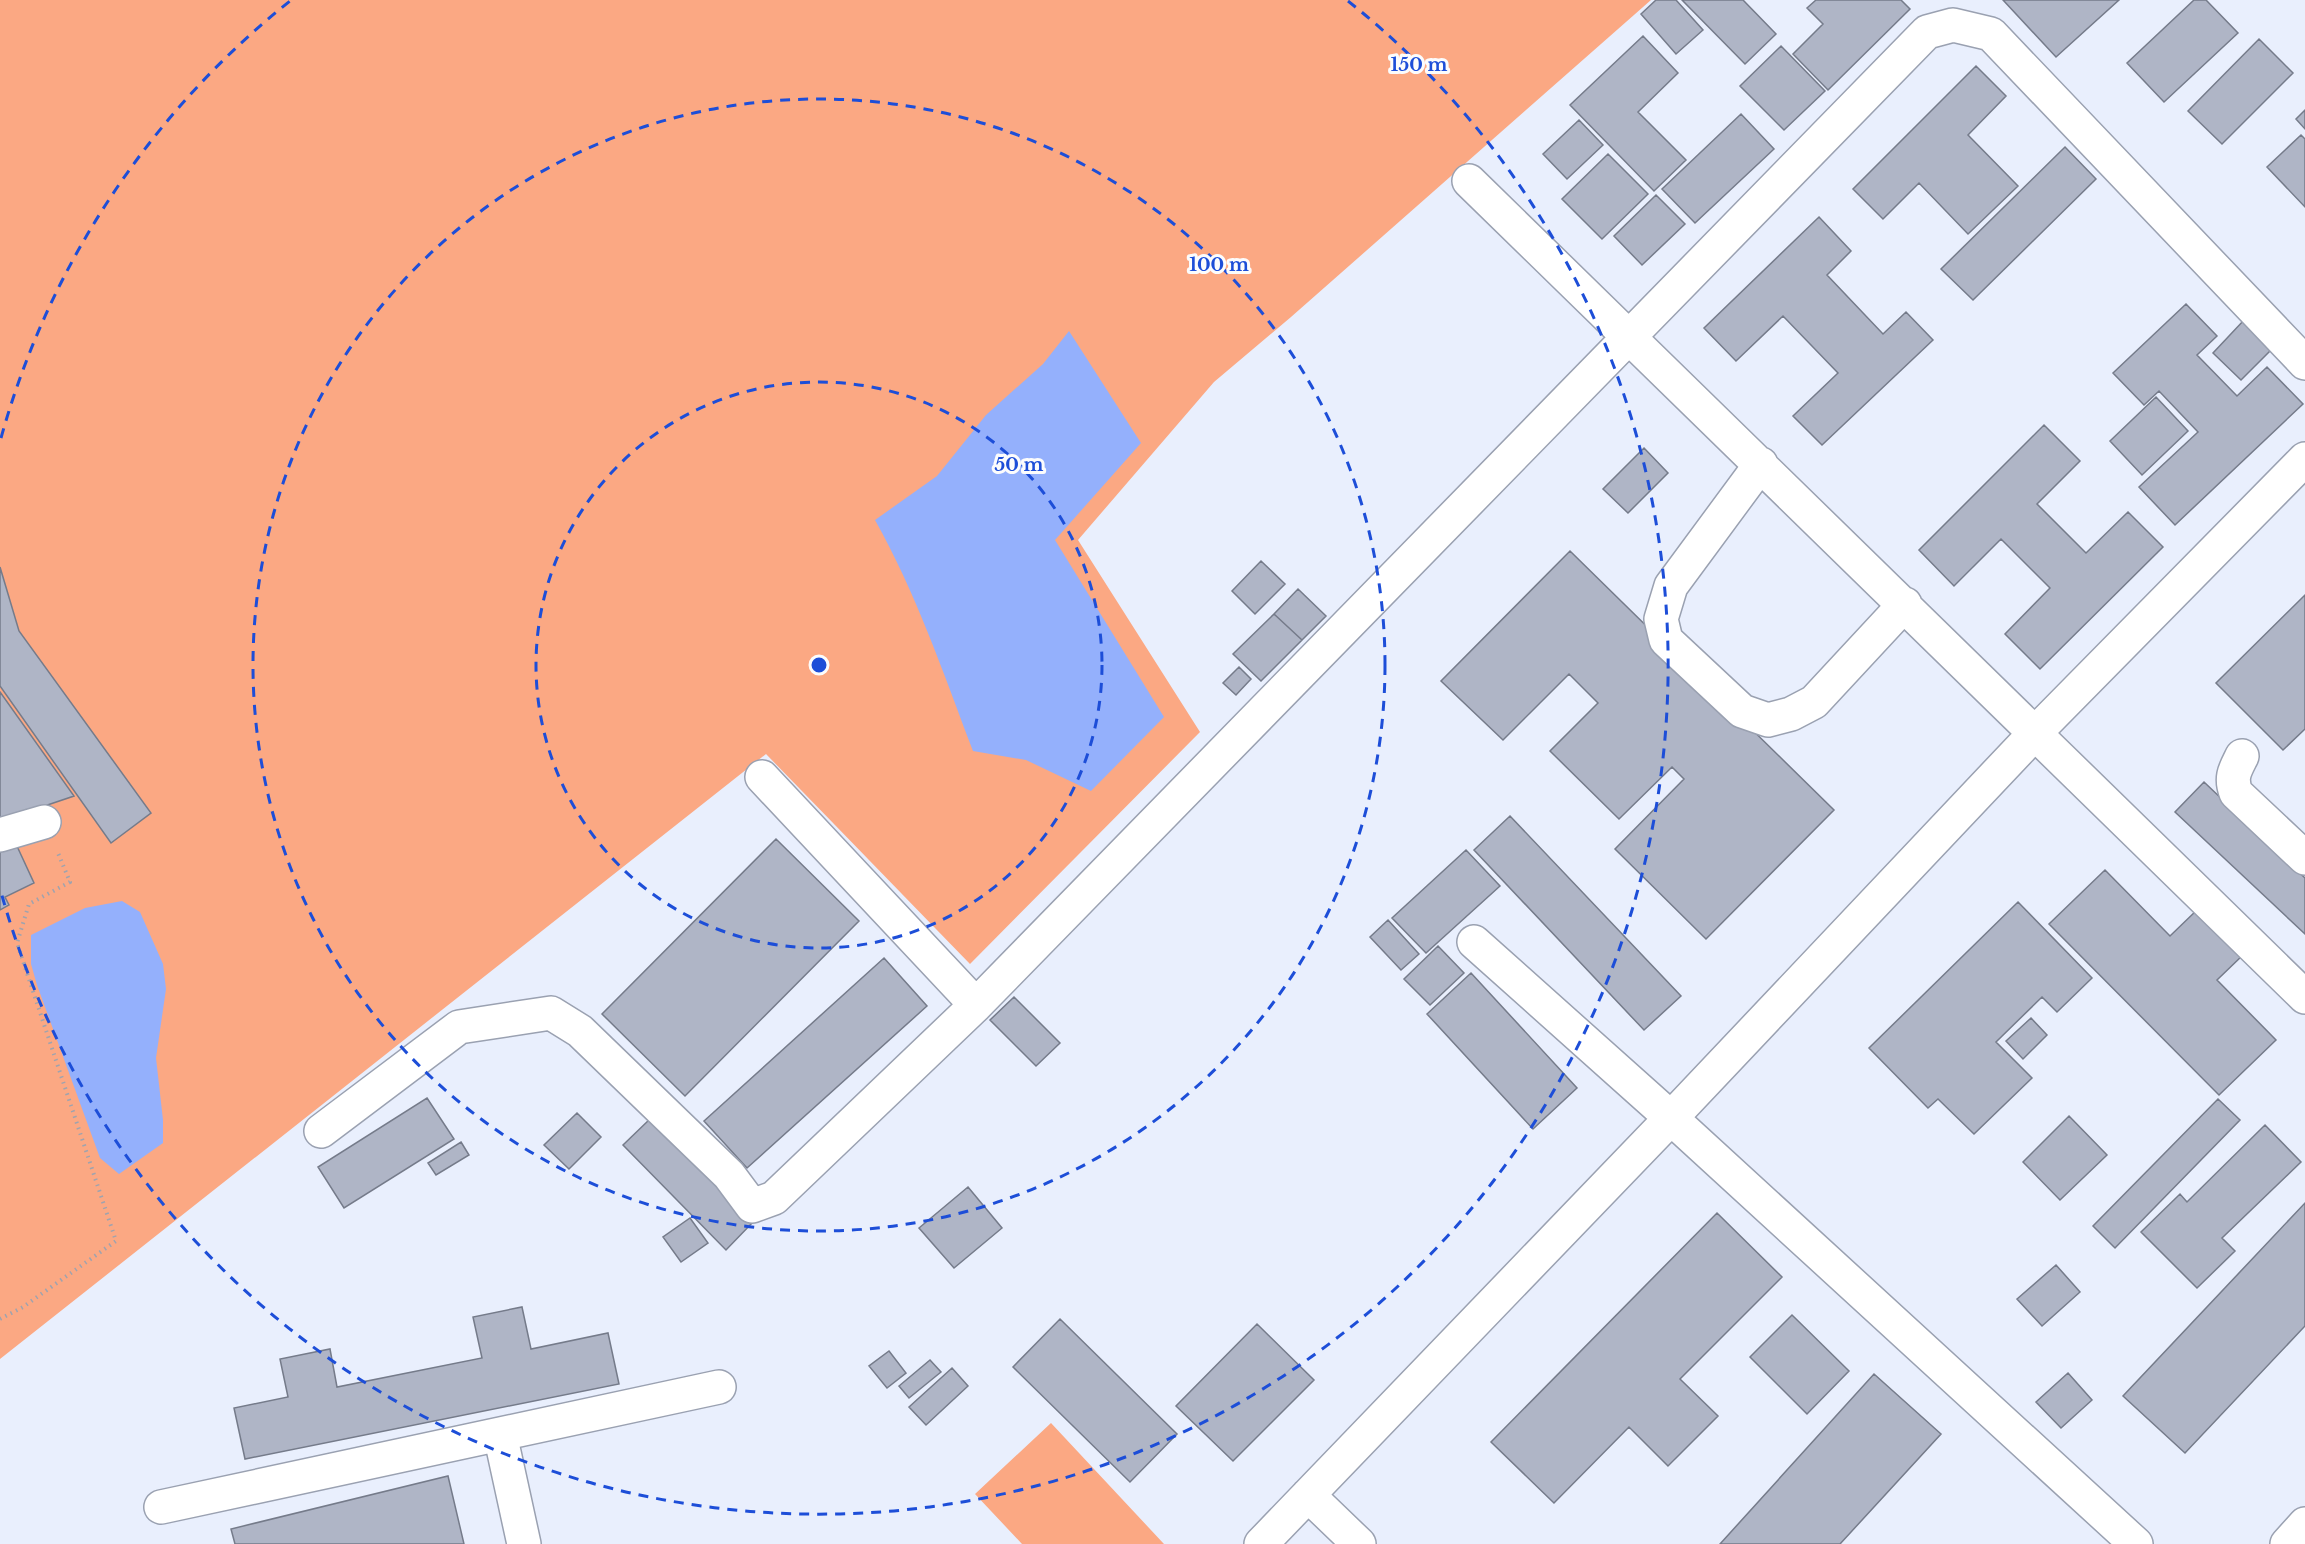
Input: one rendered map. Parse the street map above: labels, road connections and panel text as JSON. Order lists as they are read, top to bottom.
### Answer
{
  "rings": ["150 m", "100 m", "50 m"]
}
